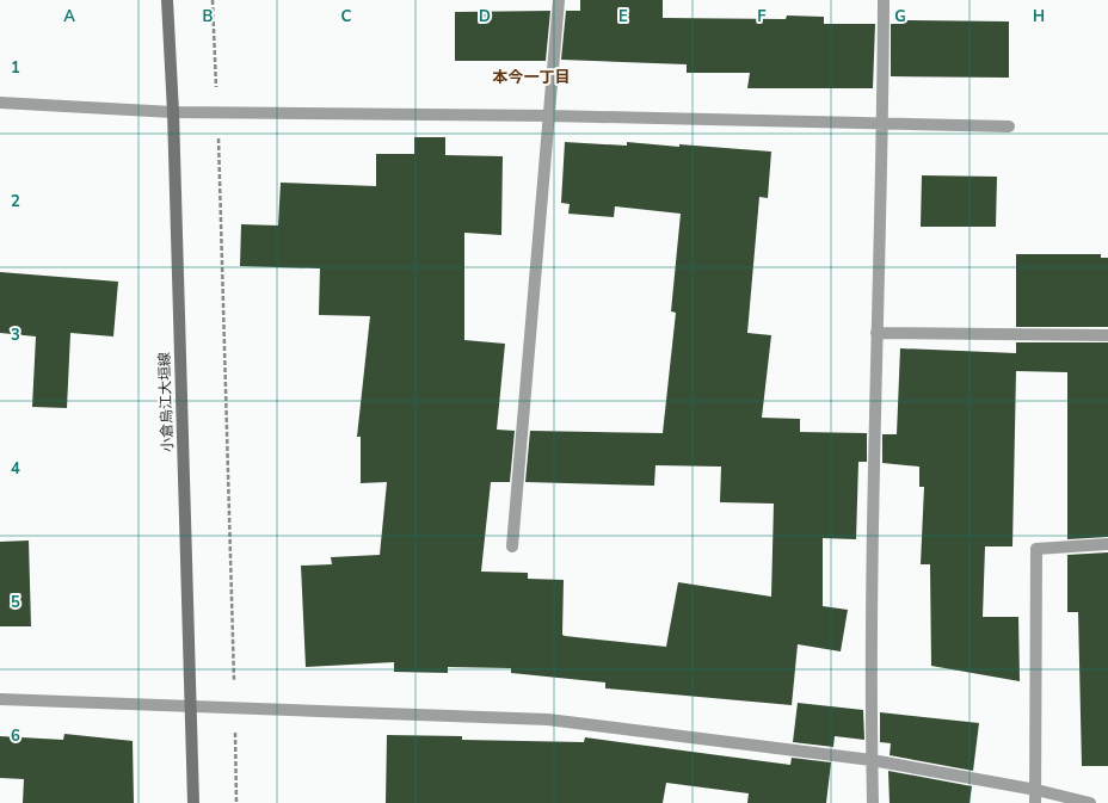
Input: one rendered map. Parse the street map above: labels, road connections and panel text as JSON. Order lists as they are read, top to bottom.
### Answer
{
  "streets": {
    "main road": ["小倉烏江大垣線"]
  },
  "districts": ["本今一丁目"],
  "grid": {
    "columns": [
      "A",
      "B",
      "C",
      "D",
      "E",
      "F",
      "G",
      "H"
    ],
    "rows": [
      "1",
      "2",
      "3",
      "4",
      "5",
      "6"
    ]
  }
}
